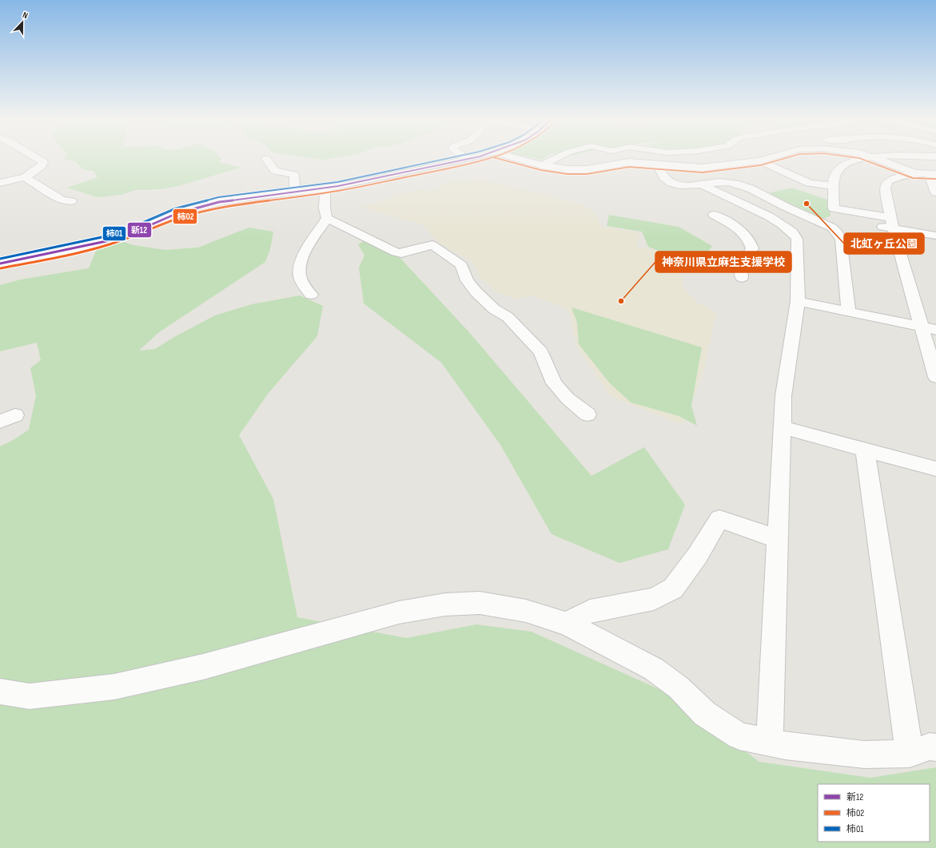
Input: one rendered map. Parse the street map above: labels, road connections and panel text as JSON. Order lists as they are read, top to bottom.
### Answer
{
  "places": ["北虹ヶ丘公園", "神奈川県立麻生支援学校"],
  "lines": ["transit line 新12", "transit line 柿02", "transit line 柿01"],
  "legend": ["新12", "柿02", "柿01"],
  "north": "top"
}
